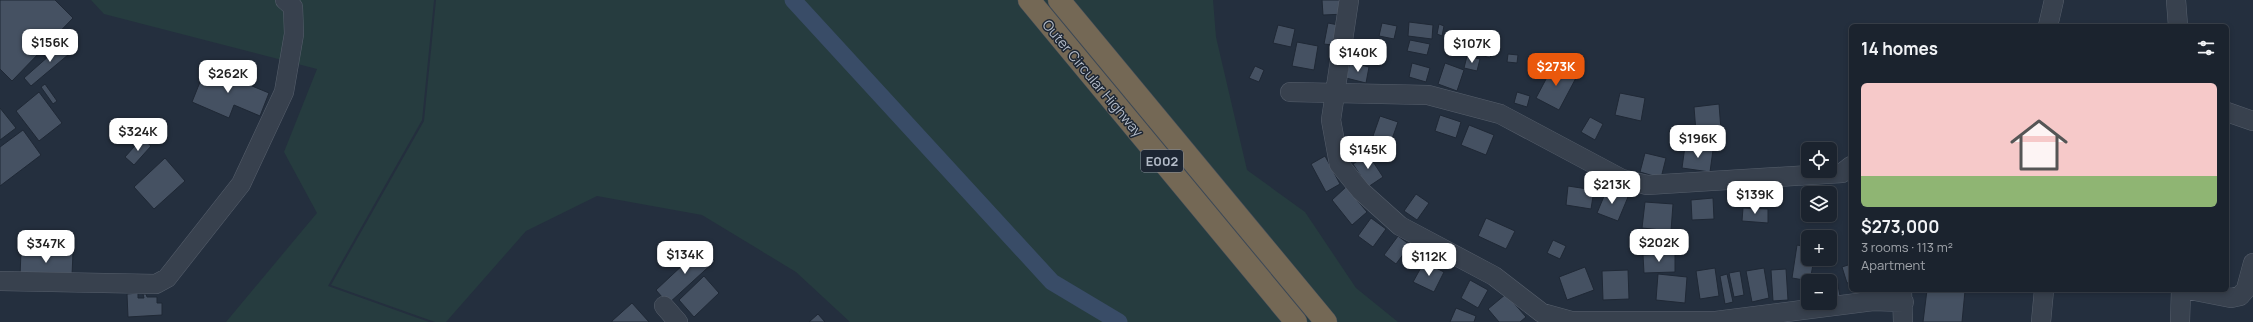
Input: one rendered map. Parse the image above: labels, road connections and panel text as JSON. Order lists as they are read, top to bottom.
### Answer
{
  "streets": {
    "highway": ["Outer Circular Highway", "E002"]
  },
  "page": {
    "heading": "14 homes",
    "price": [
      "$156K",
      "$107K",
      "$140K",
      "$273K",
      "$262K",
      "$324K",
      "$196K",
      "$145K",
      "$213K",
      "$139K",
      "$202K",
      "$347K",
      "$134K",
      "$112K"
    ],
    "list": [
      {
        "name": "$273,000",
        "note": "3 rooms · 113 m² · Apartment"
      }
    ],
    "map_buttons": ["+", "−"]
  }
}
